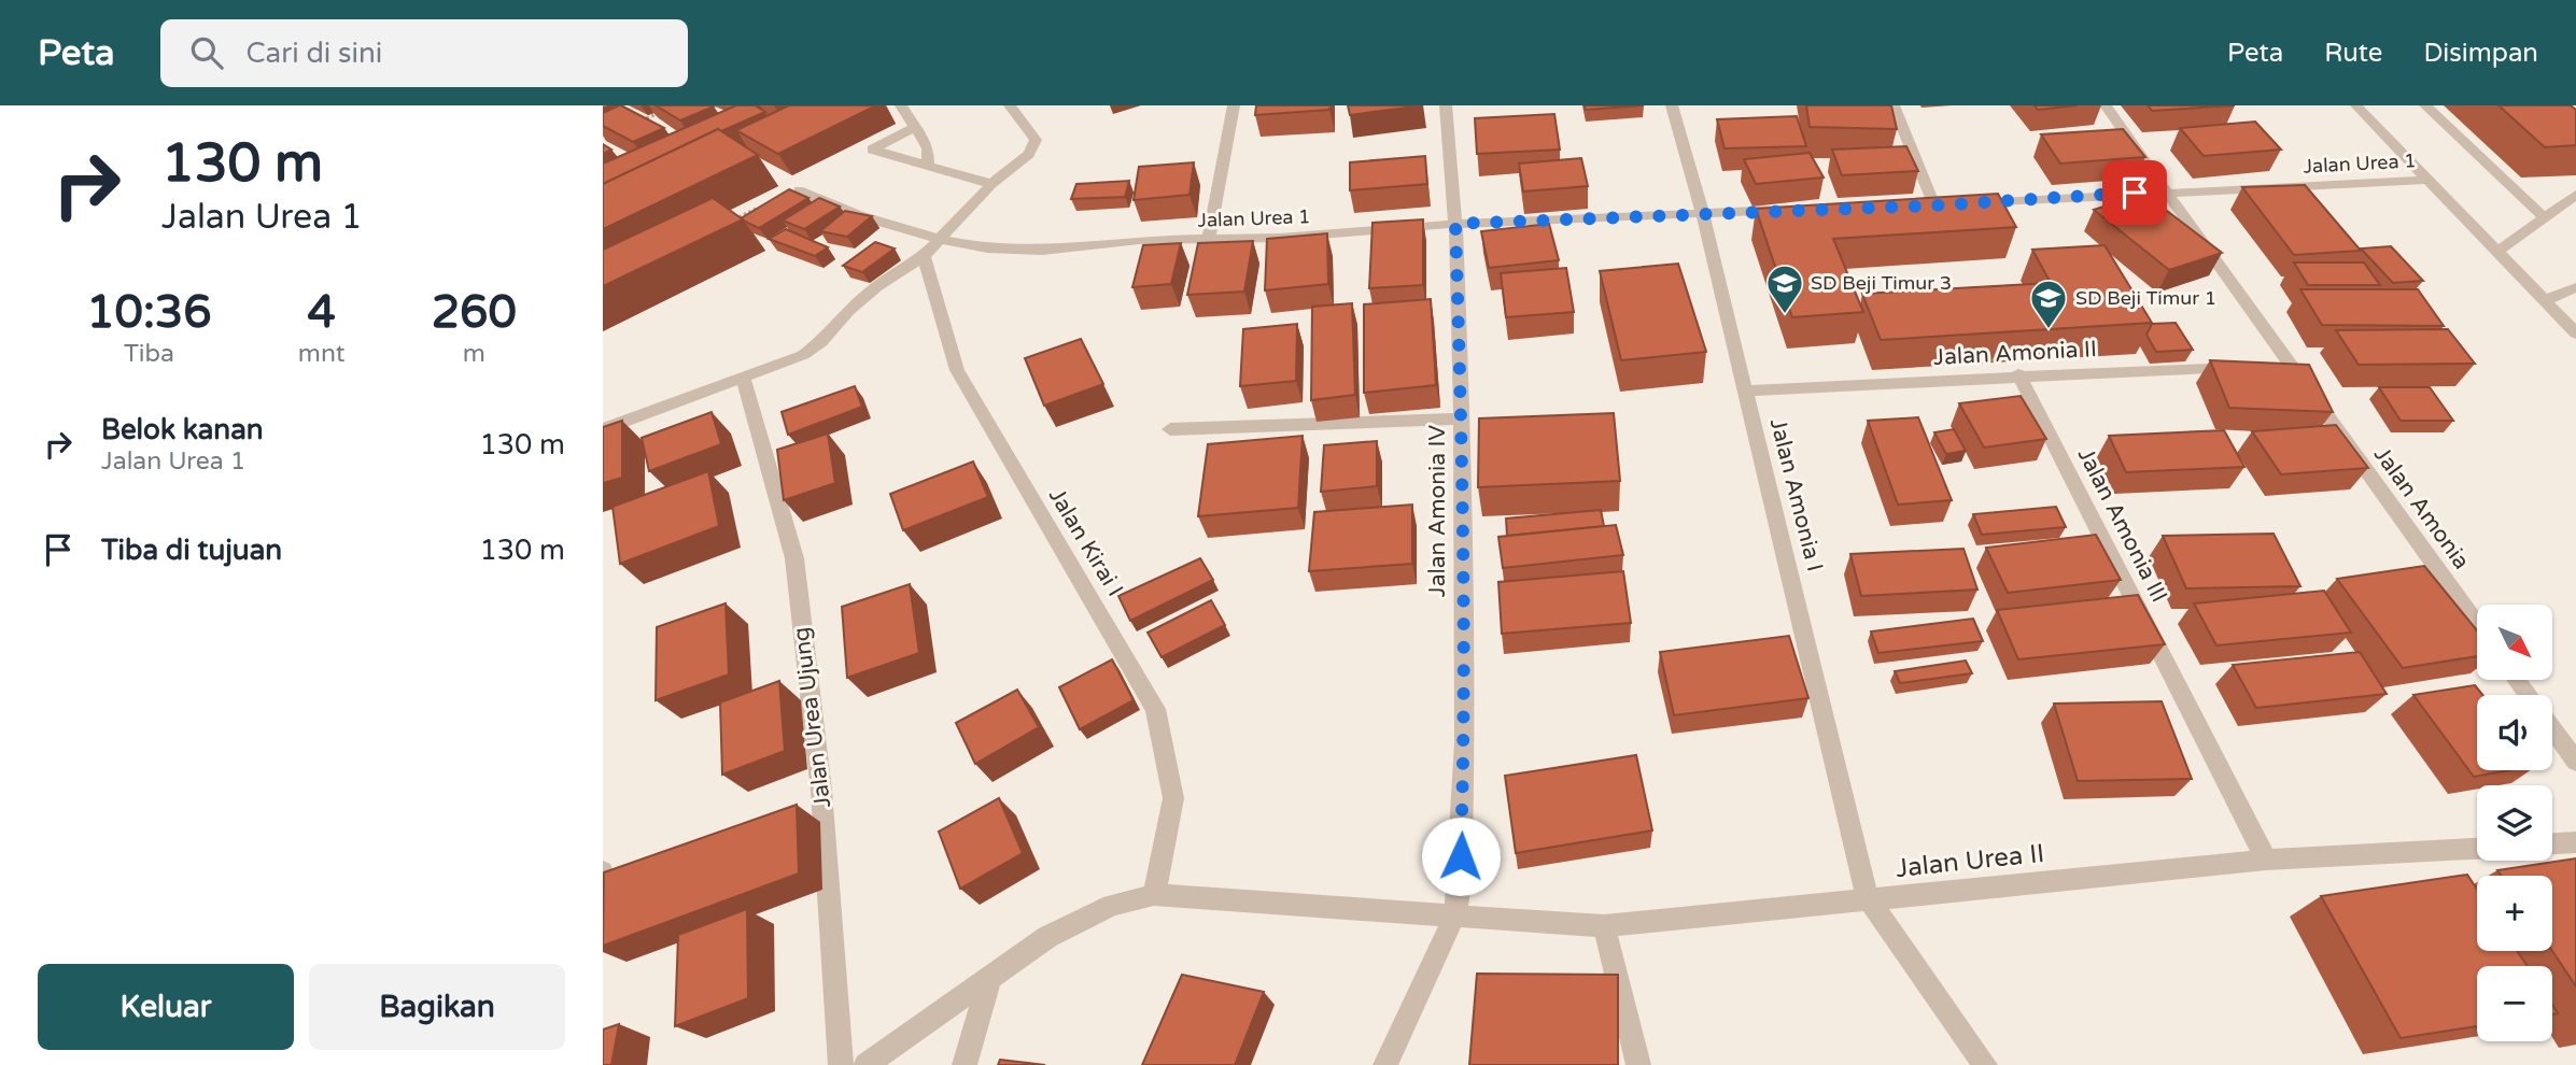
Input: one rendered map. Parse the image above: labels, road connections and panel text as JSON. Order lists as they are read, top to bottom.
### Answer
{
  "streets": {
    "street": [
      "Jalan Urea 1",
      "Jalan Amonia II",
      "Jalan Amonia I",
      "Jalan Amonia",
      "Jalan Amonia IV",
      "Jalan Amonia III",
      "Jalan Kirai I",
      "Jalan Urea Ujung",
      "Jalan Urea II"
    ]
  },
  "crossings": [
    ["Jalan Urea 1", "Jalan Amonia I"],
    ["Jalan Urea 1", "Jalan Amonia"],
    ["Jalan Urea 1", "Jalan Amonia IV"],
    ["Jalan Amonia II", "Jalan Amonia I"],
    ["Jalan Amonia II", "Jalan Amonia III"],
    ["Jalan Amonia I", "Jalan Urea II"],
    ["Jalan Amonia IV", "Jalan Urea II"],
    ["Jalan Amonia III", "Jalan Urea II"]
  ],
  "places": {
    "school or university": ["SD Beji Timur 3", "SD Beji Timur 1"]
  },
  "north": "bottom right",
  "page": {
    "header": "Peta",
    "search": "Cari di sini",
    "nav": ["Peta", "Rute", "Disimpan"],
    "turn": ["130 m", "Jalan Urea 1"],
    "eta": [
      "10:36",
      "Tiba",
      "4",
      "mnt",
      "260",
      "m"
    ],
    "list": [
      {
        "name": "Belok kanan",
        "note": "Jalan Urea 1",
        "value": "130 m"
      },
      {
        "name": "Tiba di tujuan",
        "value": "130 m"
      }
    ],
    "map_buttons": ["+", "−"],
    "buttons": ["Keluar", "Bagikan"]
  }
}
